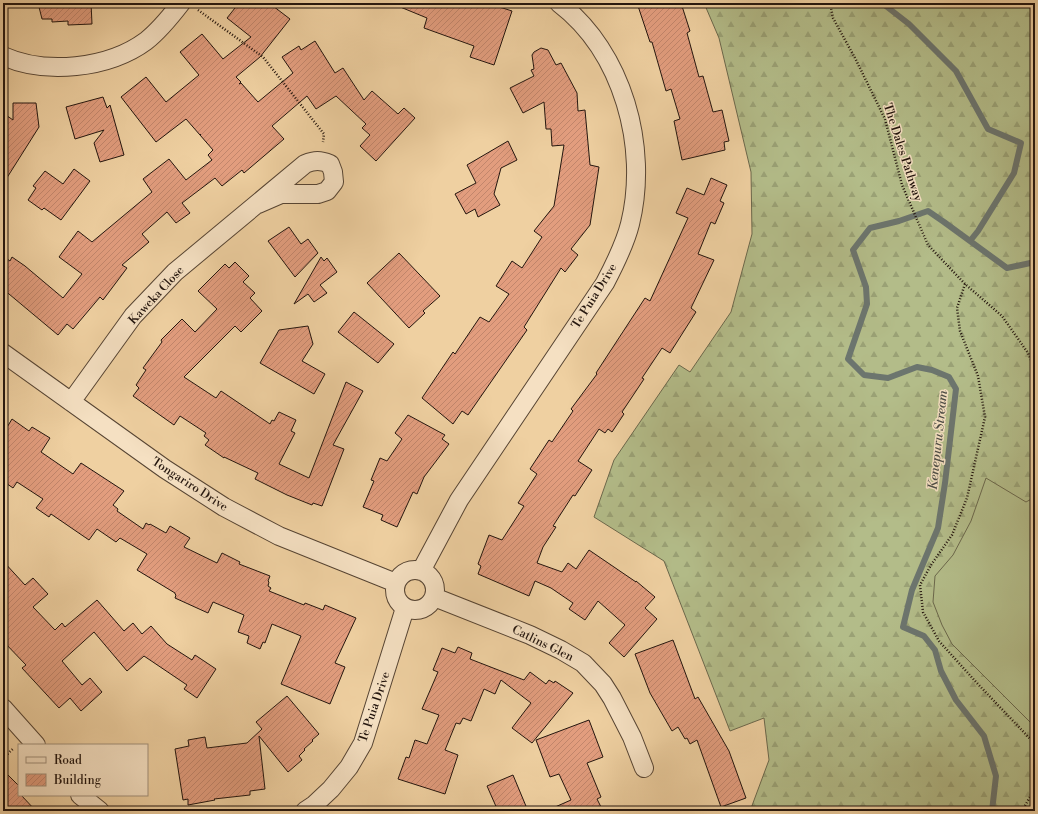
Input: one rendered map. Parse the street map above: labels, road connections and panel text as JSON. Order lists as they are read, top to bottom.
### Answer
{
  "streets": {
    "street": [
      "Kaweka Close",
      "Te Puia Drive",
      "Tongariro Drive",
      "Catlins Glen"
    ],
    "path": ["The Dales Pathway"]
  },
  "crossings": [
    ["Kaweka Close", "Tongariro Drive"],
    ["Te Puia Drive", "Tongariro Drive"],
    ["Te Puia Drive", "Catlins Glen"],
    ["Tongariro Drive", "Catlins Glen"]
  ],
  "water": ["Kenepuru Stream"],
  "legend": ["Road", "Building"]
}
